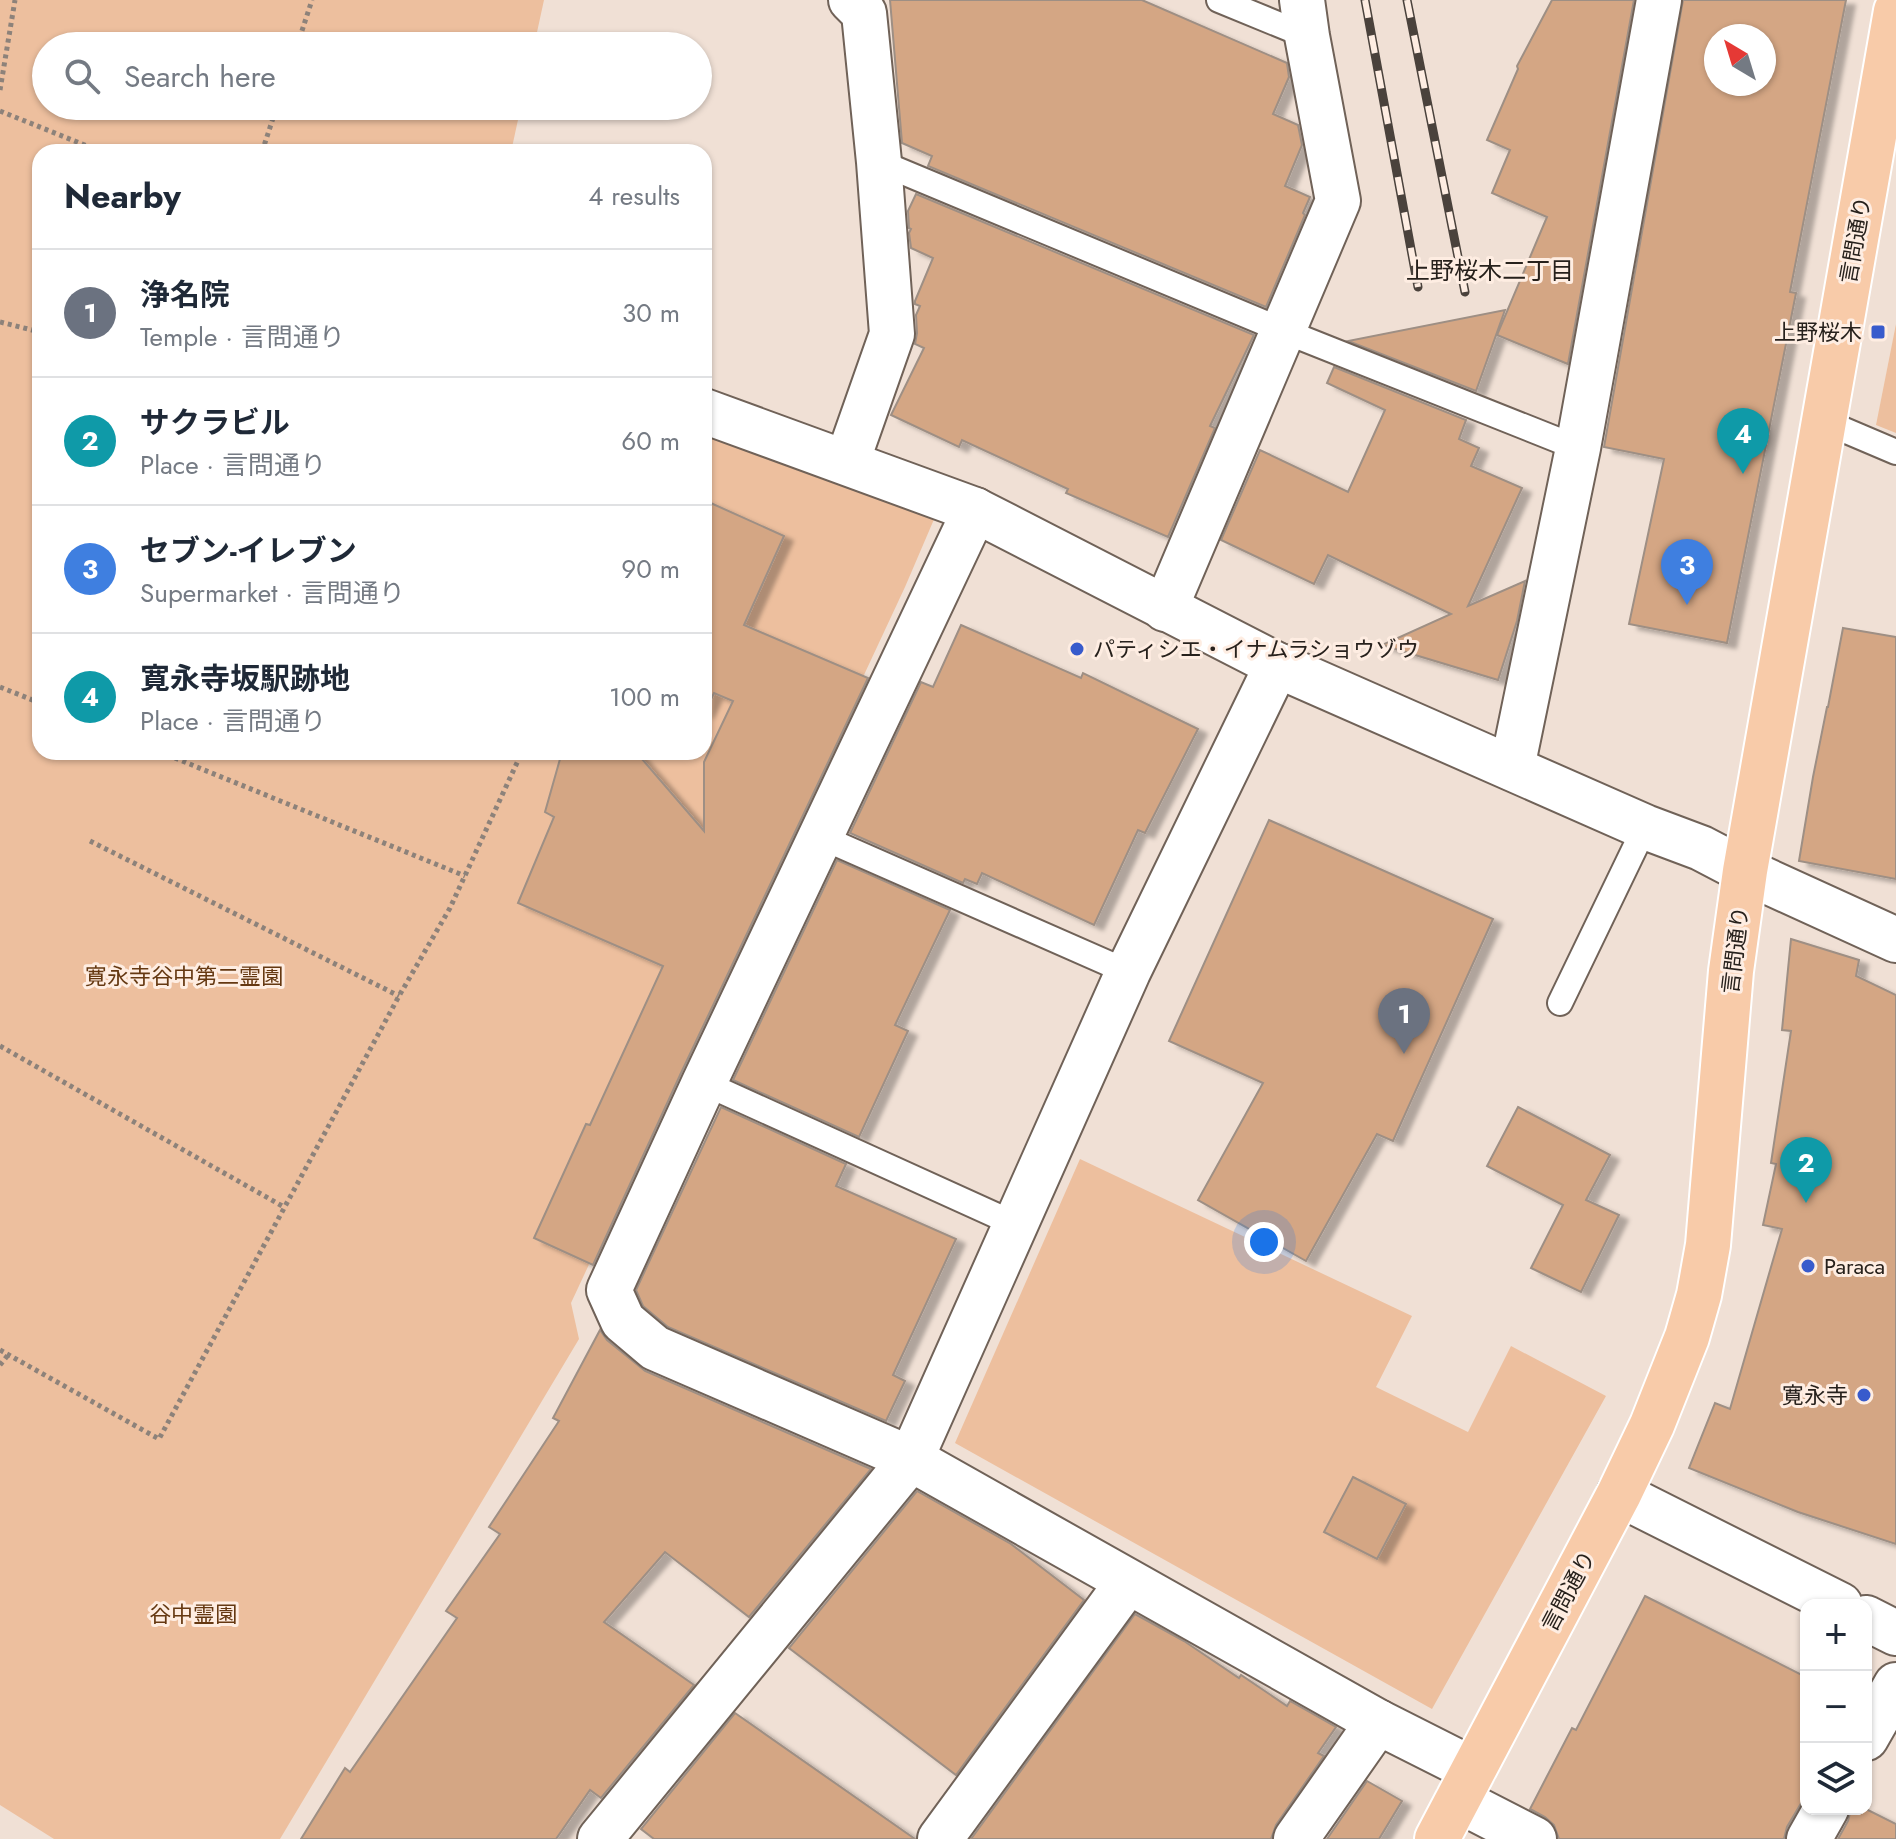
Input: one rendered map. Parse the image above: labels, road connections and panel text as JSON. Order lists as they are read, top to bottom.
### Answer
{
  "streets": {
    "main road": ["言問通り"]
  },
  "districts": ["上野桜木二丁目"],
  "parks": ["寛永寺谷中第二霊園", "谷中霊園"],
  "places": {
    "transit": ["上野桜木"],
    "other": ["パティシエ・イナムラショウゾウ", "Paraca", "寛永寺"]
  },
  "north": "top left",
  "page": {
    "search": "Search here",
    "heading": ["Nearby", "4 results"],
    "list": [
      {
        "mark": "1",
        "name": "浄名院",
        "note": "Temple · 言問通り",
        "value": "30 m"
      },
      {
        "mark": "2",
        "name": "サクラビル",
        "note": "Place · 言問通り",
        "value": "60 m"
      },
      {
        "mark": "3",
        "name": "セブン-イレブン",
        "note": "Supermarket · 言問通り",
        "value": "90 m"
      },
      {
        "mark": "4",
        "name": "寛永寺坂駅跡地",
        "note": "Place · 言問通り",
        "value": "100 m"
      }
    ],
    "pins": [
      "4",
      "3",
      "1",
      "2"
    ],
    "map_buttons": ["+", "−"]
  }
}
